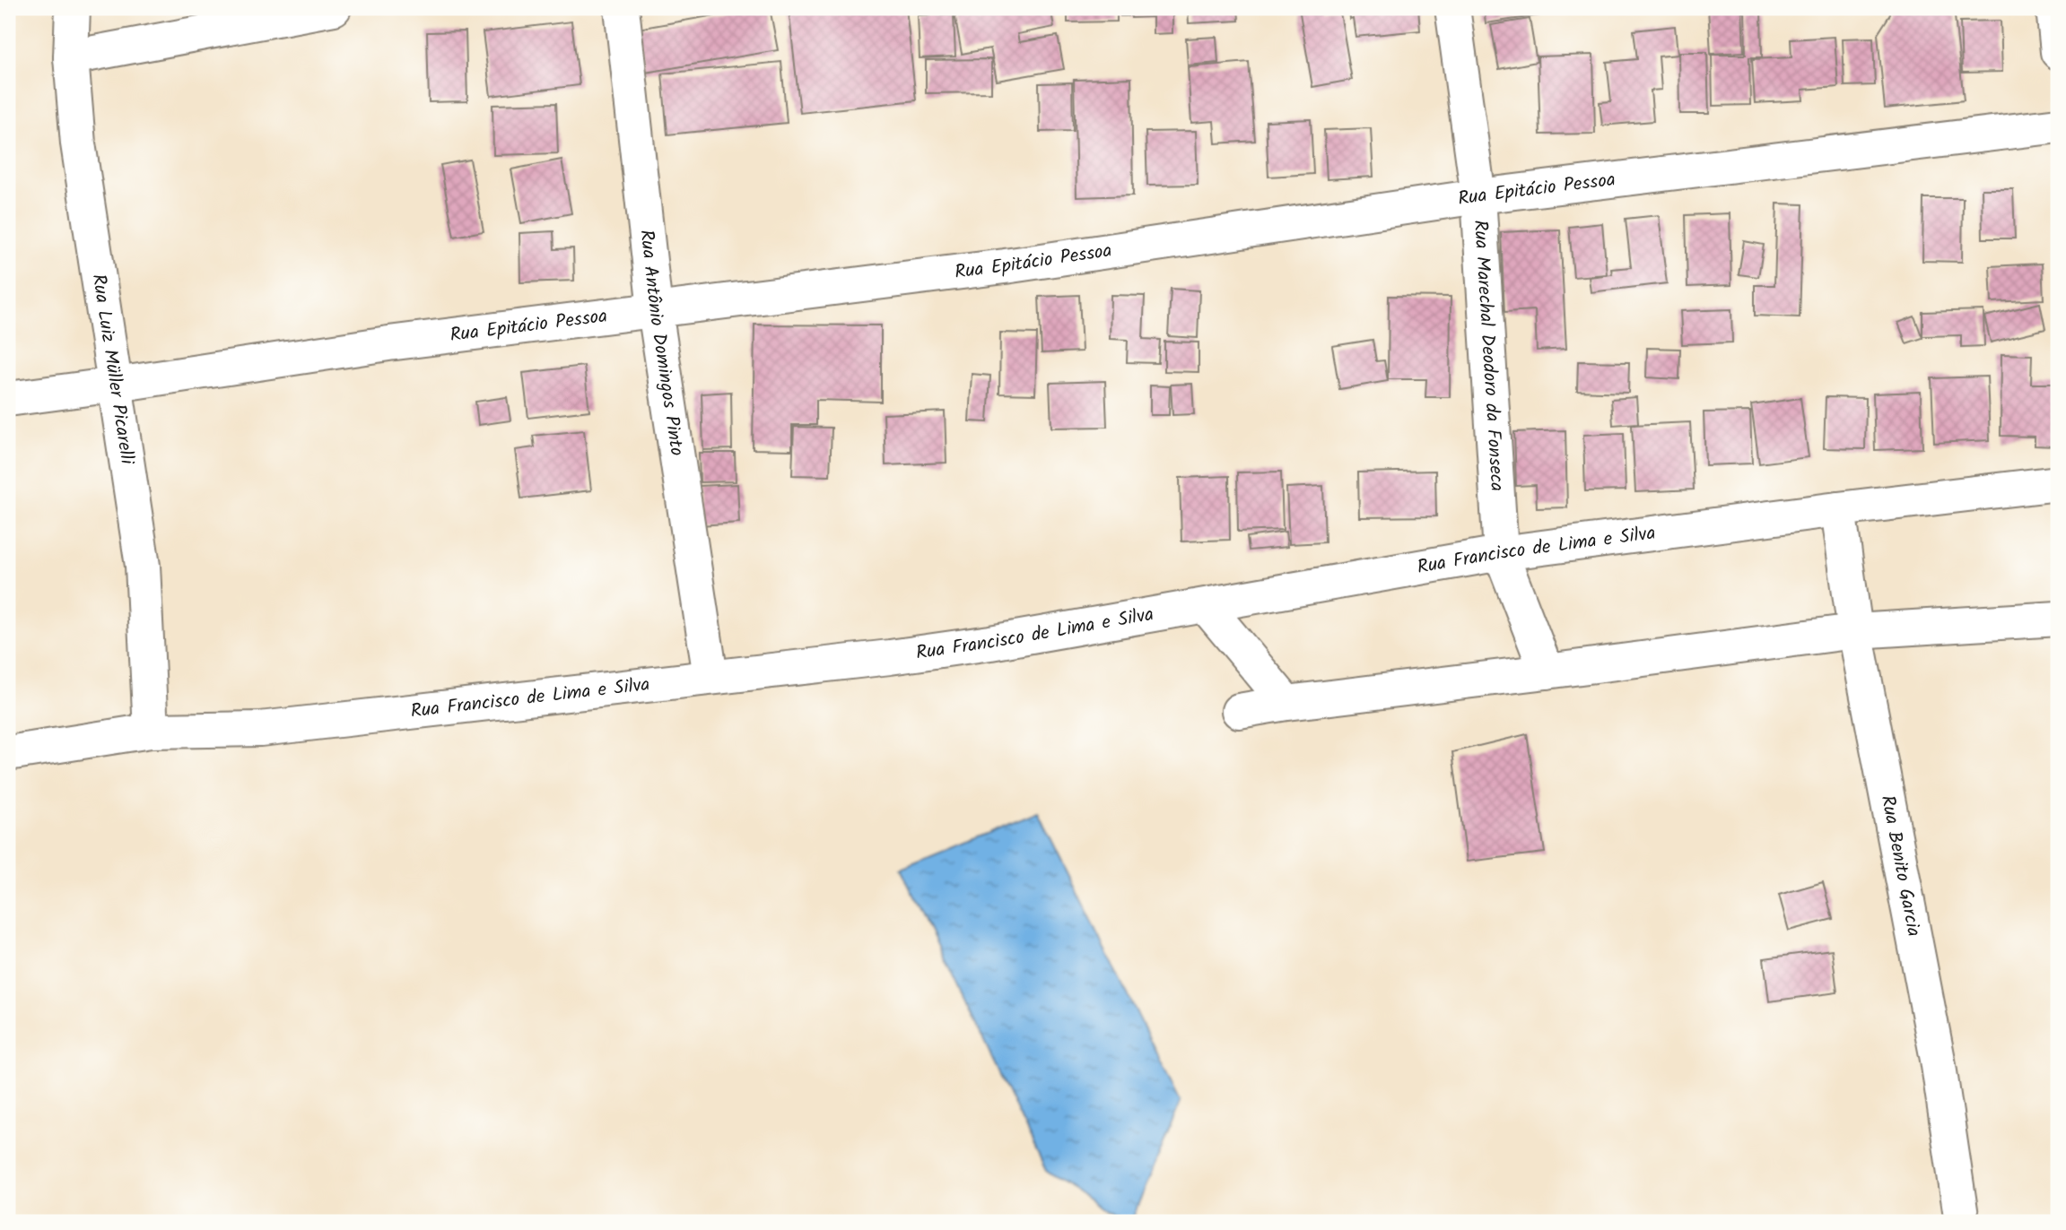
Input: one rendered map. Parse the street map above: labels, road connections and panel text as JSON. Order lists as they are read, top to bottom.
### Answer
{
  "streets": {
    "street": [
      "Rua Epitácio Pessoa",
      "Rua Antônio Domingos Pinto",
      "Rua Marechal Deodoro da Fonseca",
      "Rua Luiz Müller Picarelli",
      "Rua Francisco de Lima e Silva",
      "Rua Benito Garcia"
    ]
  },
  "crossings": [
    ["Rua Epitácio Pessoa", "Rua Antônio Domingos Pinto"],
    ["Rua Epitácio Pessoa", "Rua Marechal Deodoro da Fonseca"],
    ["Rua Epitácio Pessoa", "Rua Luiz Müller Picarelli"],
    ["Rua Antônio Domingos Pinto", "Rua Francisco de Lima e Silva"],
    ["Rua Marechal Deodoro da Fonseca", "Rua Francisco de Lima e Silva"],
    ["Rua Luiz Müller Picarelli", "Rua Francisco de Lima e Silva"],
    ["Rua Francisco de Lima e Silva", "Rua Benito Garcia"]
  ]
}
